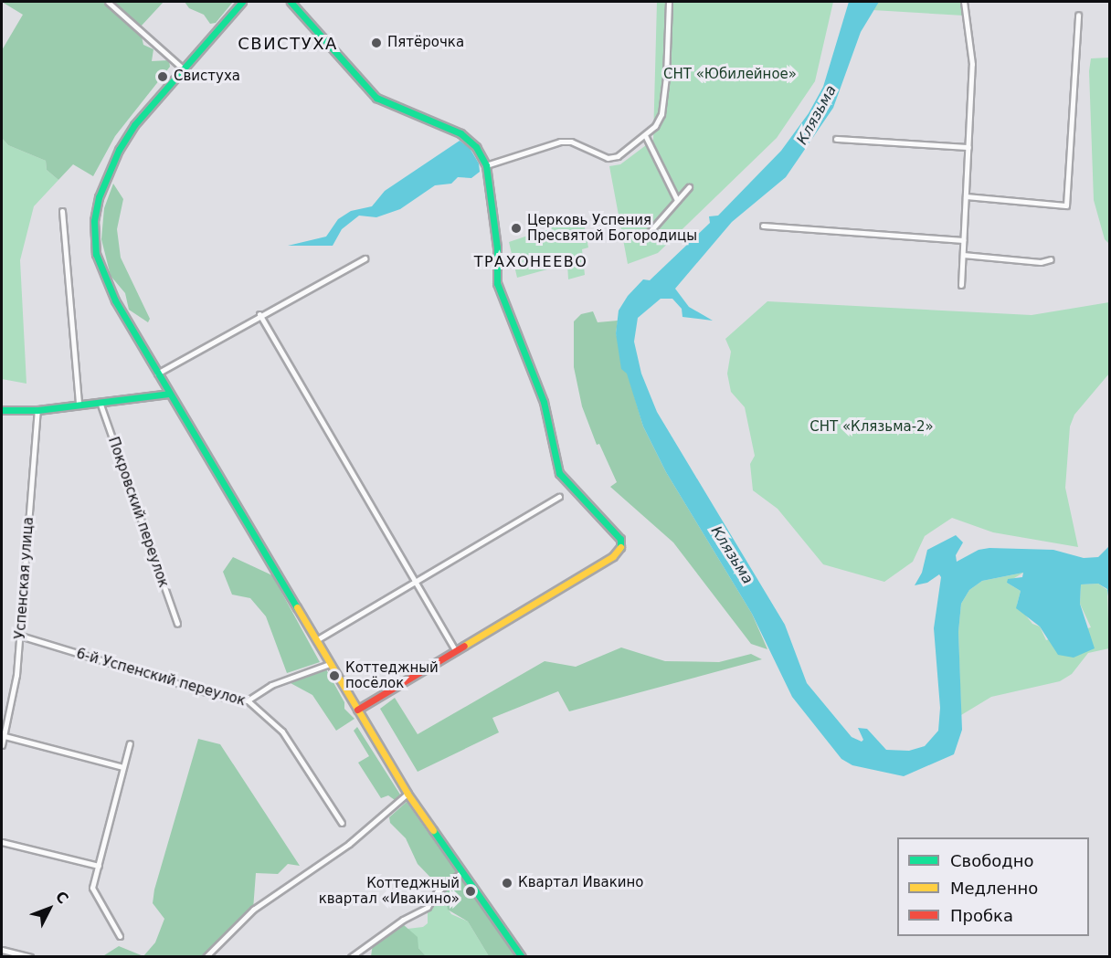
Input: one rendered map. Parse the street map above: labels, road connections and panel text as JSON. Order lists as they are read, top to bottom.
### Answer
{
  "streets": {
    "street": ["Покровский переулок", "Успенская улица", "6-й Успенский переулок"]
  },
  "crossings": [
    ["Успенская улица", "6-й Успенский переулок"]
  ],
  "districts": ["СВИСТУХА", "ТРАХОНЕЕВО"],
  "water": ["Клязьма"],
  "parks": ["СНТ «Юбилейное»", "СНТ «Клязьма-2»"],
  "places": [
    "Пятёрочка",
    "Свистуха",
    "Церковь Успения Пресвятой Богородицы",
    "Коттеджный посёлок",
    "Квартал Ивакино",
    "Коттеджный квартал «Ивакино»"
  ],
  "legend": ["Свободно", "Медленно", "Пробка"],
  "north": "top right"
}
